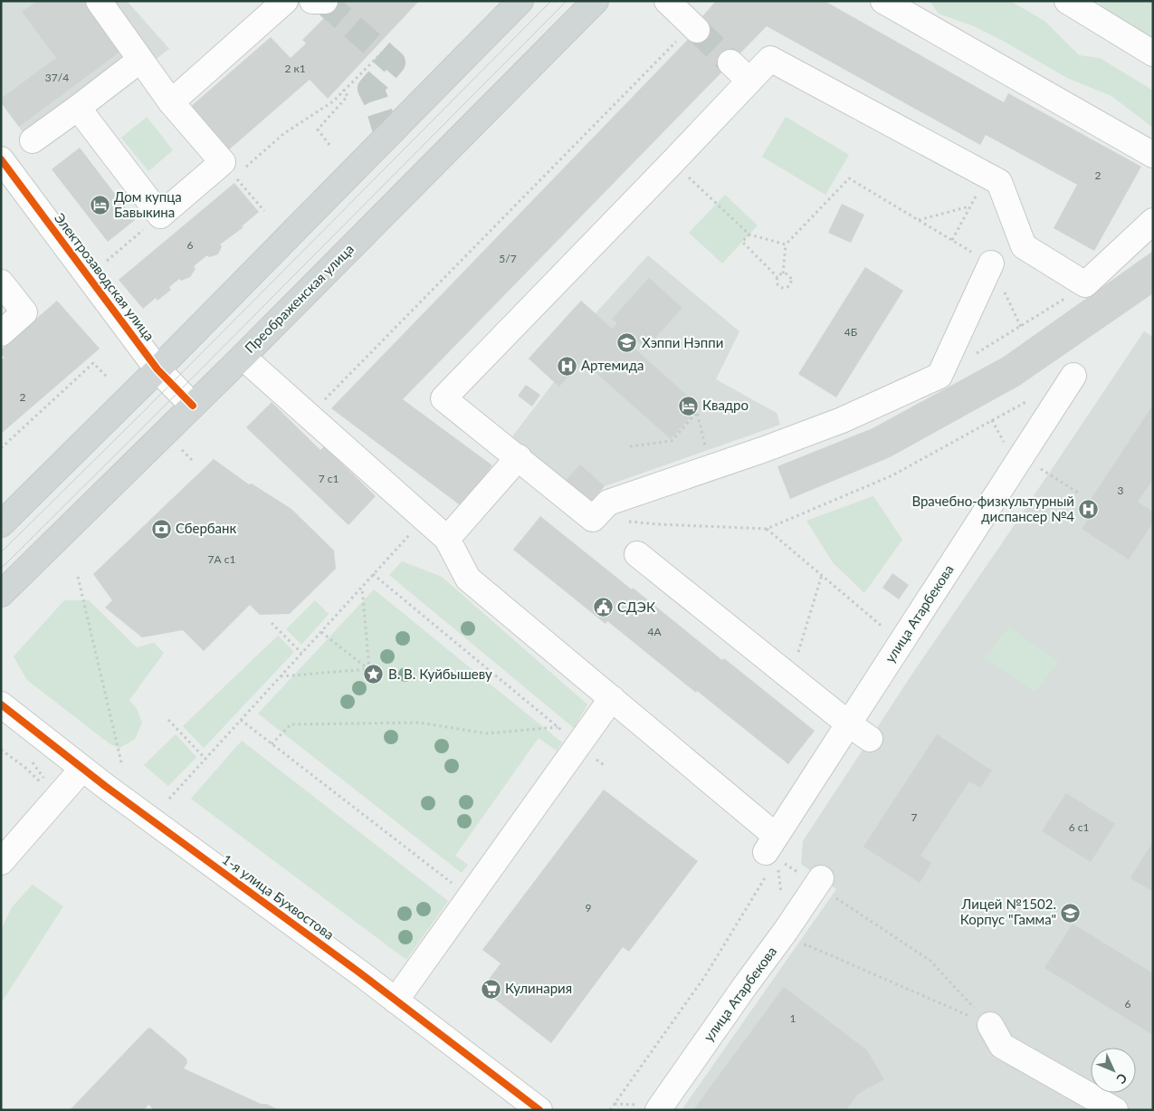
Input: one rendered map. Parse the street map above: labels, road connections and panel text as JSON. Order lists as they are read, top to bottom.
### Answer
{
  "streets": {
    "main road": ["Преображенская улица"],
    "street": ["Электрозаводская улица", "улица Атарбекова", "1-я улица Бухвостова"]
  },
  "crossings": [
    ["Электрозаводская улица", "Преображенская улица"]
  ],
  "places": {
    "hotel": ["Дом купца Бавыкина", "Квадро"],
    "school or university": ["Хэппи Нэппи", "Лицей №1502. Корпус \"Гамма\""],
    "hospital": ["Артемида", "Врачебно-физкультурный диспансер №4"],
    "bank": ["Сбербанк"],
    "public building": ["СДЭК"],
    "place": ["В. В. Куйбышеву"],
    "supermarket": ["Кулинария"]
  },
  "house_numbers": [
    "2 к1",
    "37/4",
    "2",
    "6",
    "5/7",
    "4Б",
    "2",
    "7 с1",
    "3",
    "7А с1",
    "4А",
    "7",
    "6 с1",
    "9",
    "6",
    "1"
  ],
  "north": "bottom right"
}
